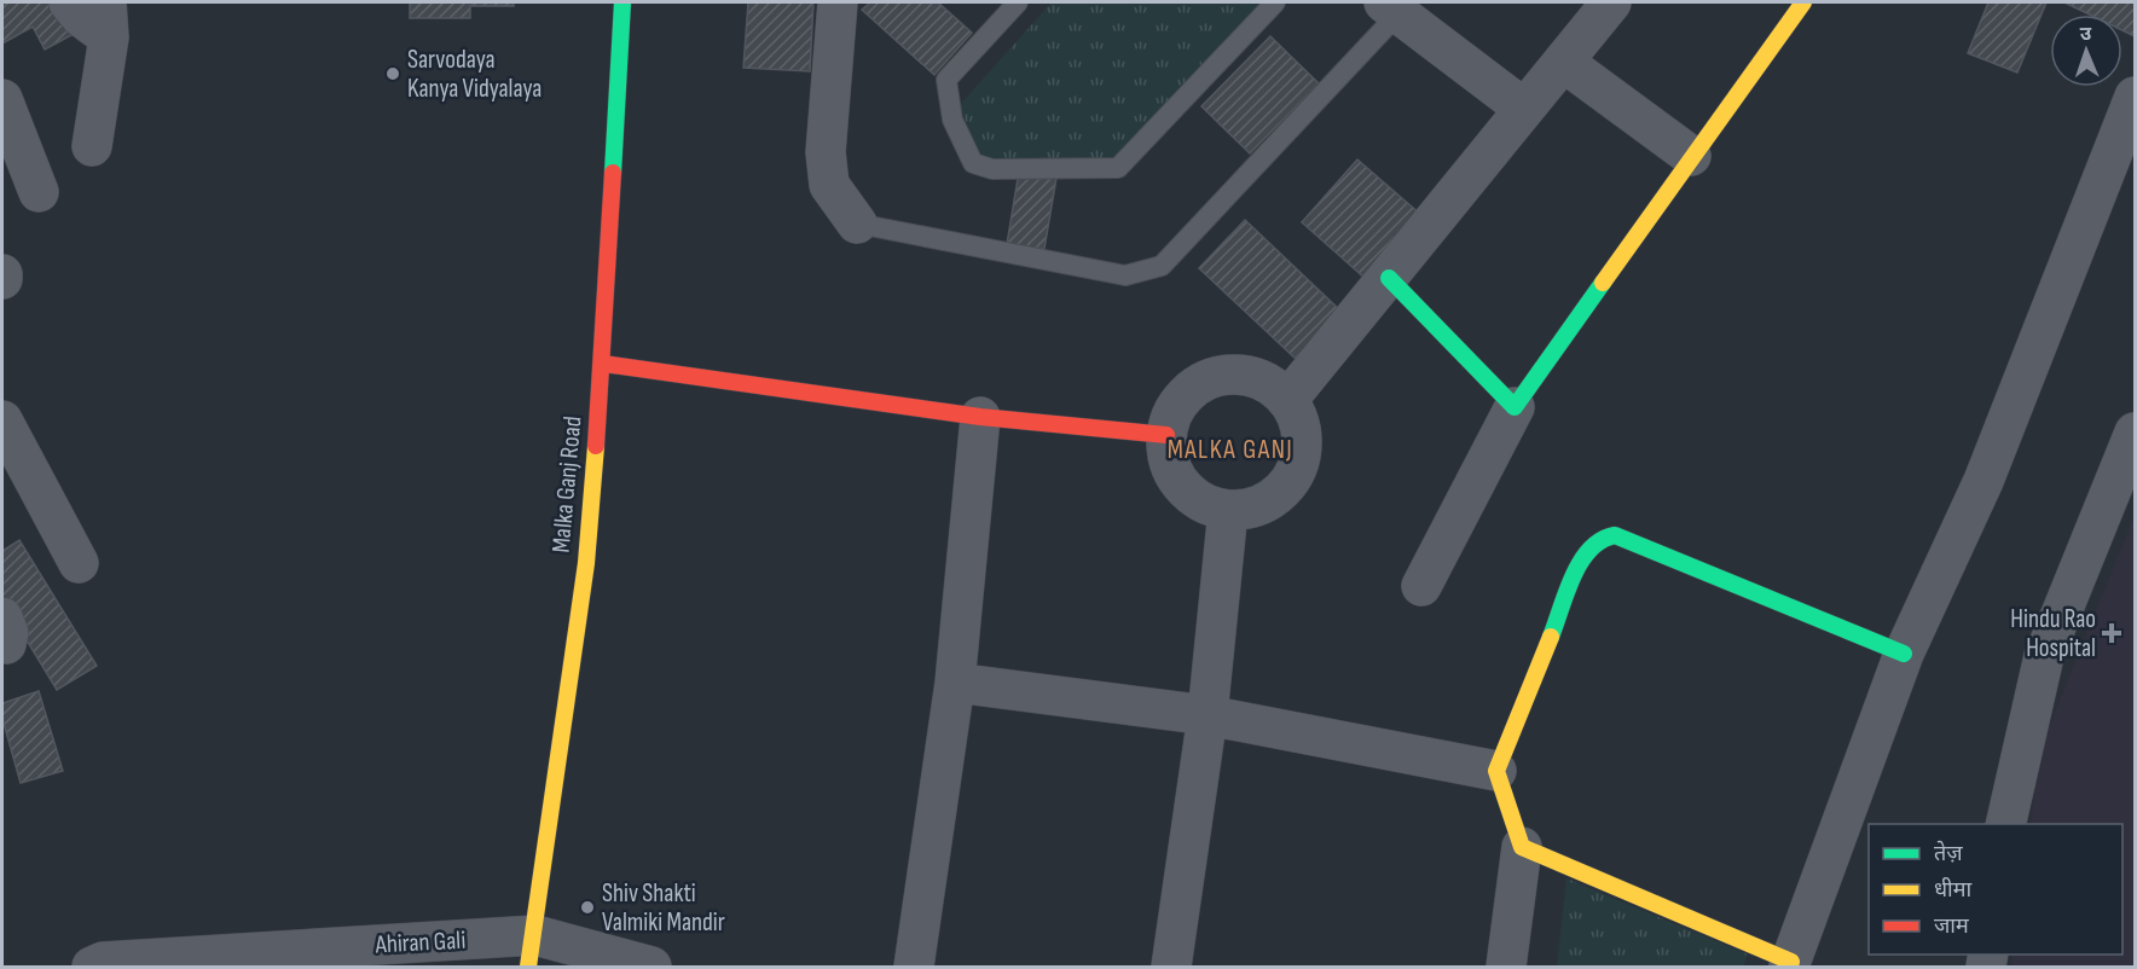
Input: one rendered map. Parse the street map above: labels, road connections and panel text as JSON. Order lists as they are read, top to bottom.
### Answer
{
  "streets": {
    "street": ["Malka Ganj Road", "Ahiran Gali"]
  },
  "crossings": [
    ["Malka Ganj Road", "Ahiran Gali"]
  ],
  "districts": ["MALKA GANJ"],
  "places": {
    "other": ["Sarvodaya Kanya Vidyalaya", "Shiv Shakti Valmiki Mandir"],
    "health": ["Hindu Rao Hospital"]
  },
  "legend": ["तेज़", "धीमा", "जाम"],
  "north": "top"
}
